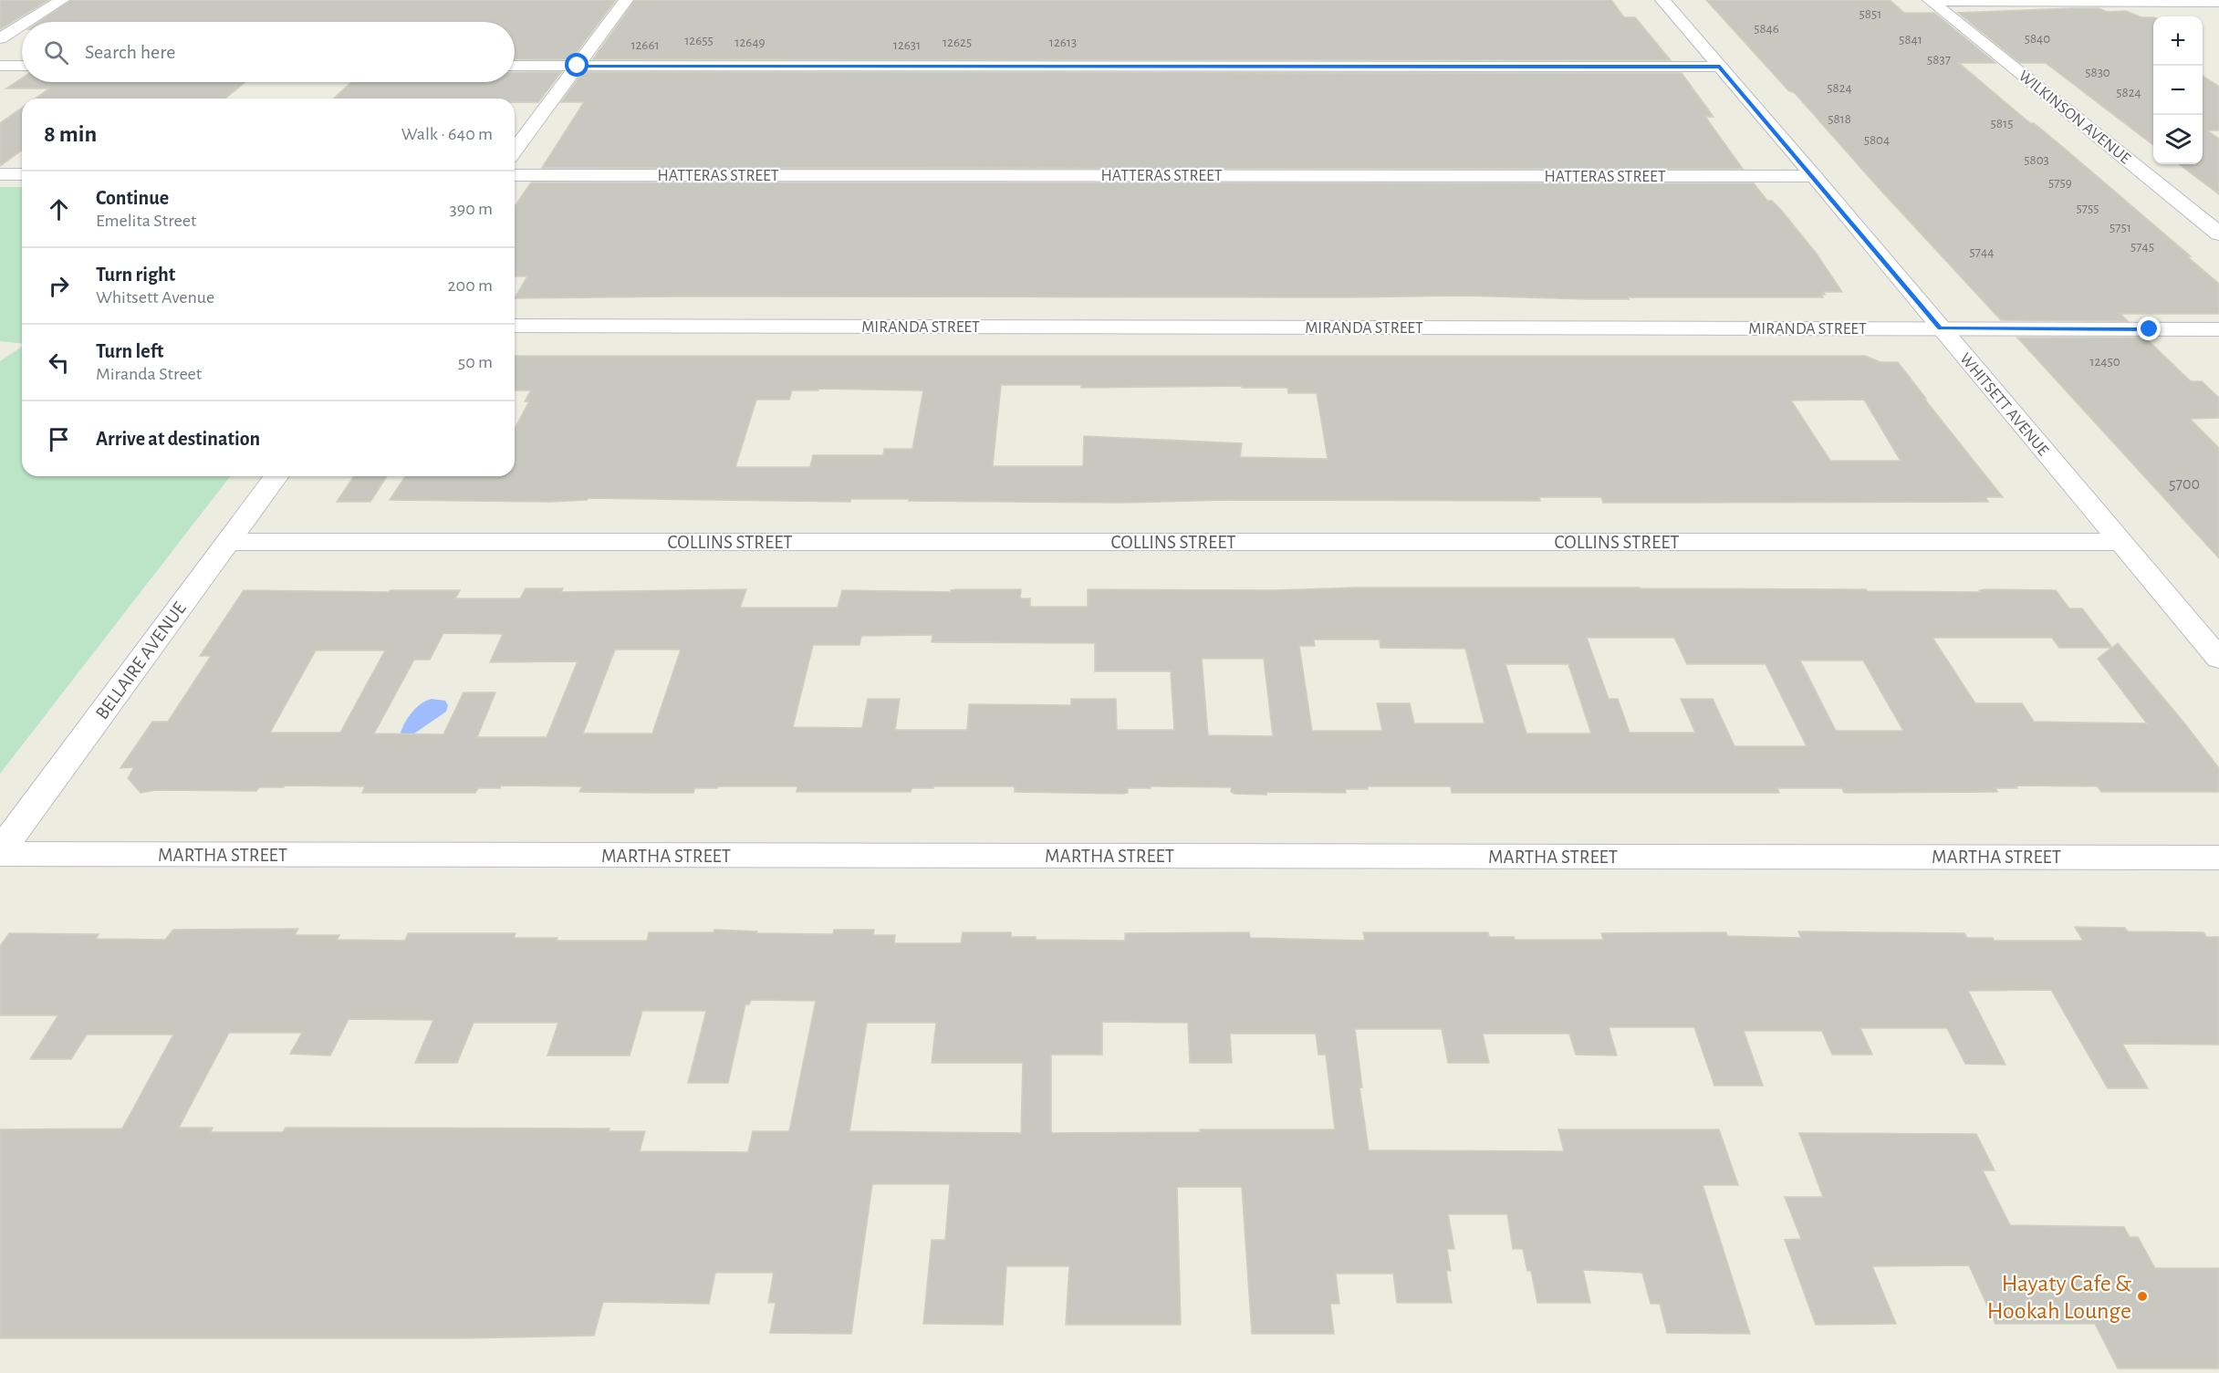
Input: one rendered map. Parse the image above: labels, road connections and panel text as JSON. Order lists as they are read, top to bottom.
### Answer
{
  "streets": {
    "street": [
      "WILKINSON AVENUE",
      "HATTERAS STREET",
      "MIRANDA STREET",
      "WHITSETT AVENUE",
      "COLLINS STREET",
      "BELLAIRE AVENUE",
      "MARTHA STREET"
    ]
  },
  "crossings": [
    ["HATTERAS STREET", "WHITSETT AVENUE"],
    ["MIRANDA STREET", "WHITSETT AVENUE"],
    ["WHITSETT AVENUE", "COLLINS STREET"],
    ["COLLINS STREET", "BELLAIRE AVENUE"],
    ["BELLAIRE AVENUE", "MARTHA STREET"]
  ],
  "places": ["Hayaty Cafe & Hookah Lounge"],
  "house_numbers": [
    "5851",
    "5846",
    "5840",
    "5841",
    "12655",
    "12649",
    "12625",
    "12613",
    "12661",
    "12631",
    "5837",
    "5830",
    "5824",
    "5824",
    "5818",
    "5815",
    "5804",
    "5803",
    "5759",
    "5755",
    "5751",
    "5745",
    "5744",
    "12450",
    "5700"
  ],
  "page": {
    "map_buttons": ["+", "−"],
    "search": "Search here",
    "heading": ["8 min", "Walk · 640 m"],
    "list": [
      ["Continue", "Emelita Street", "390 m"],
      ["Turn right", "Whitsett Avenue", "200 m"],
      ["Turn left", "Miranda Street", "50 m"],
      "Arrive at destination"
    ]
  }
}
